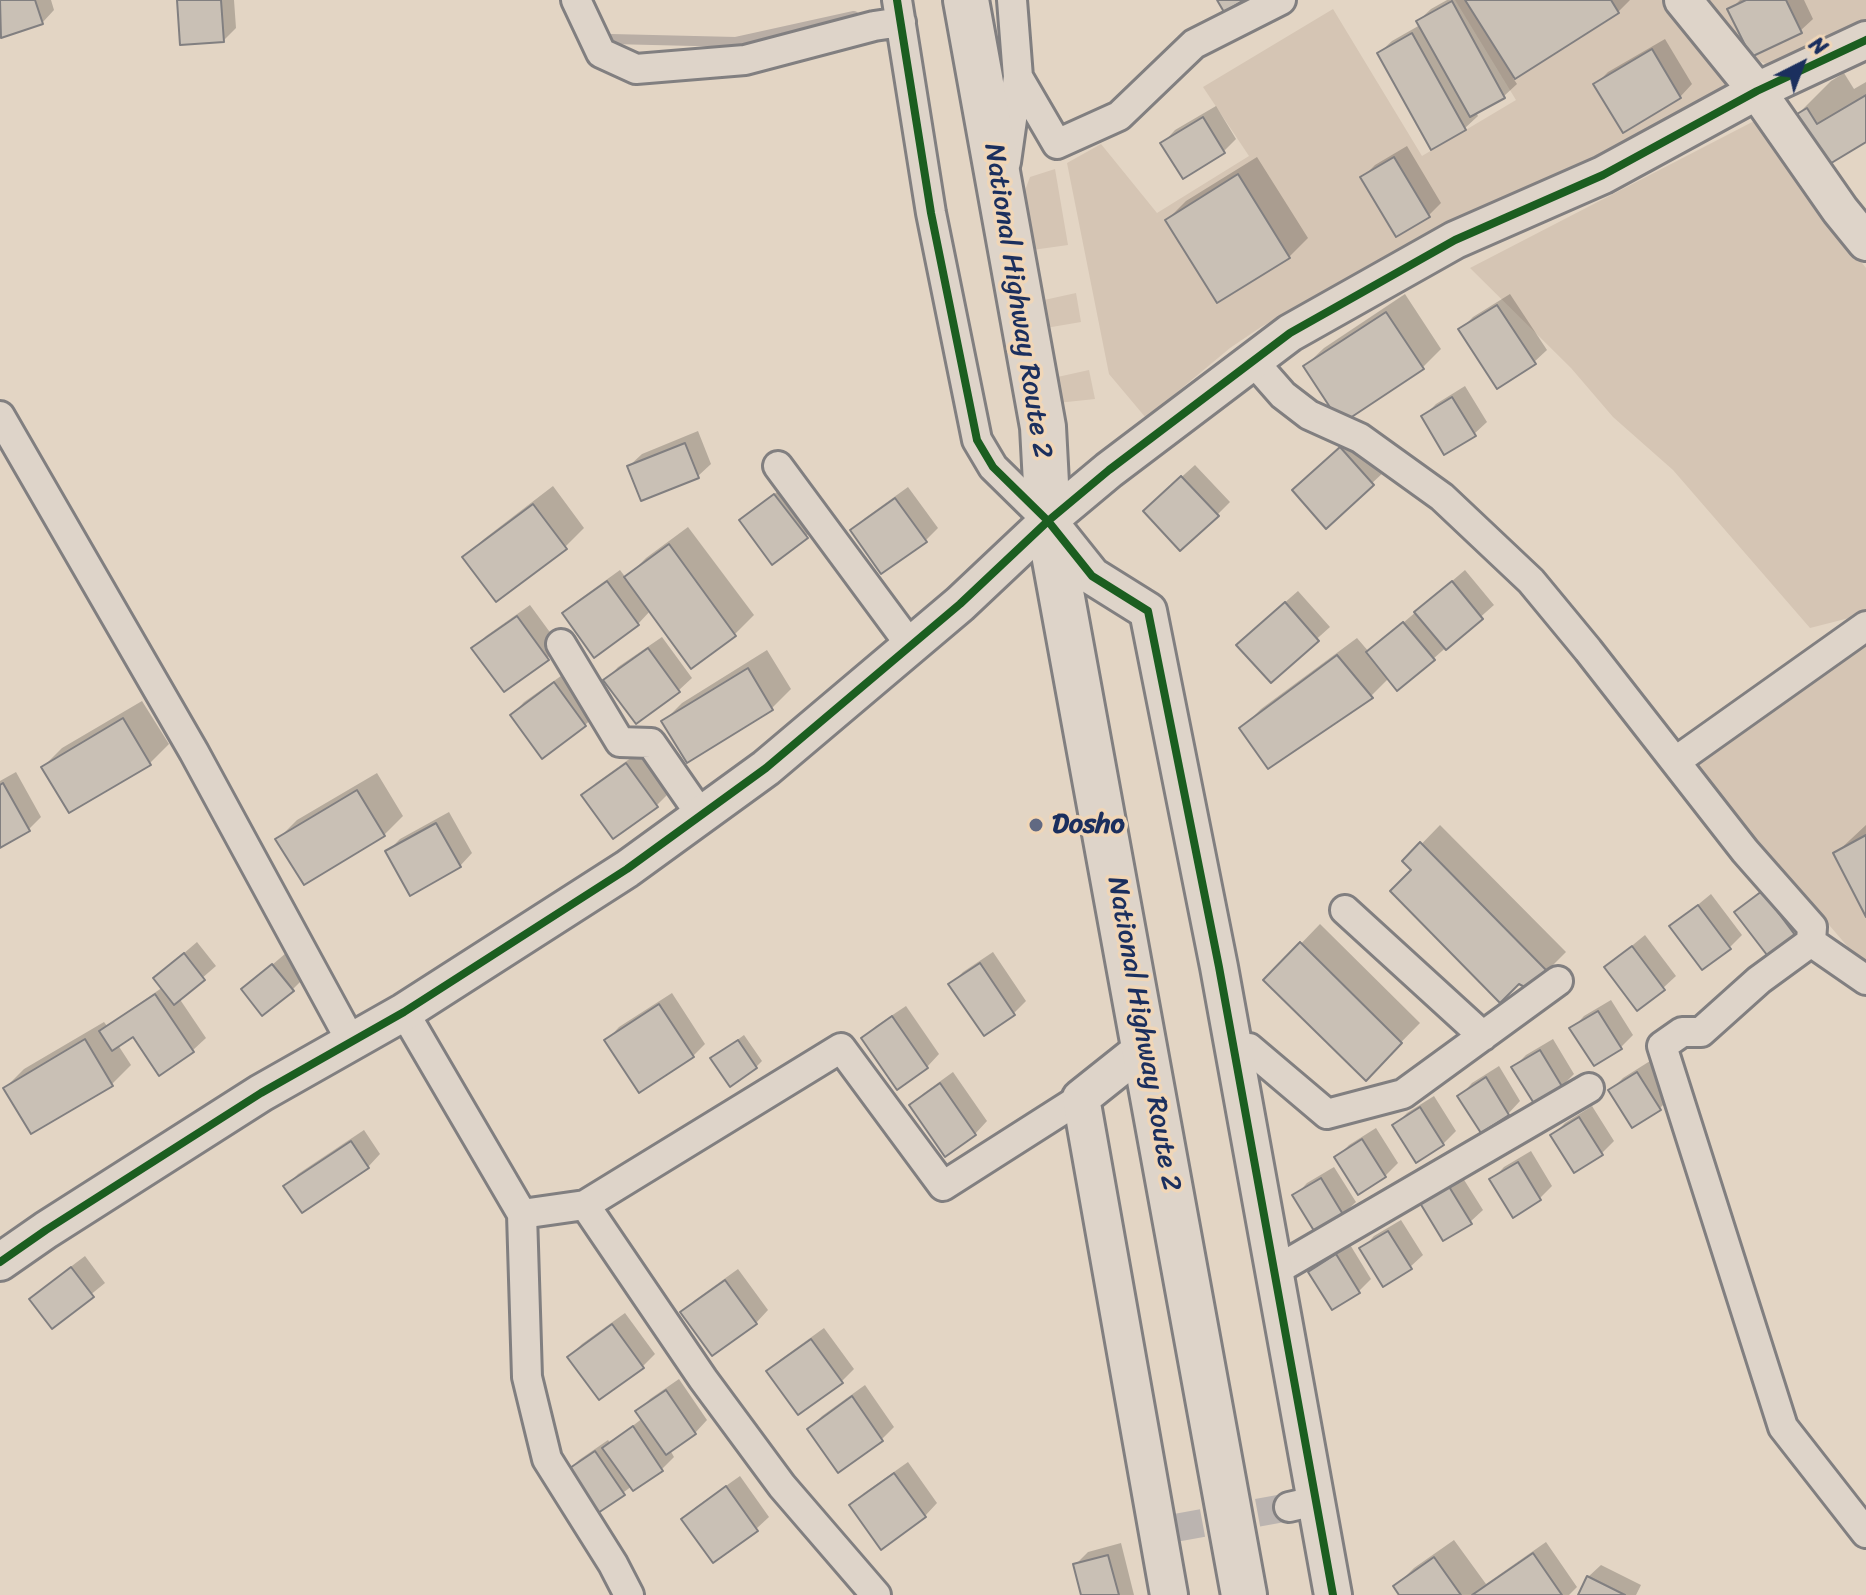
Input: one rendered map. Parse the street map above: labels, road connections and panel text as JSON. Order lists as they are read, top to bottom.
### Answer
{
  "streets": {
    "highway": ["National Highway Route 2"]
  },
  "places": ["Dosho"],
  "north": "top right"
}
